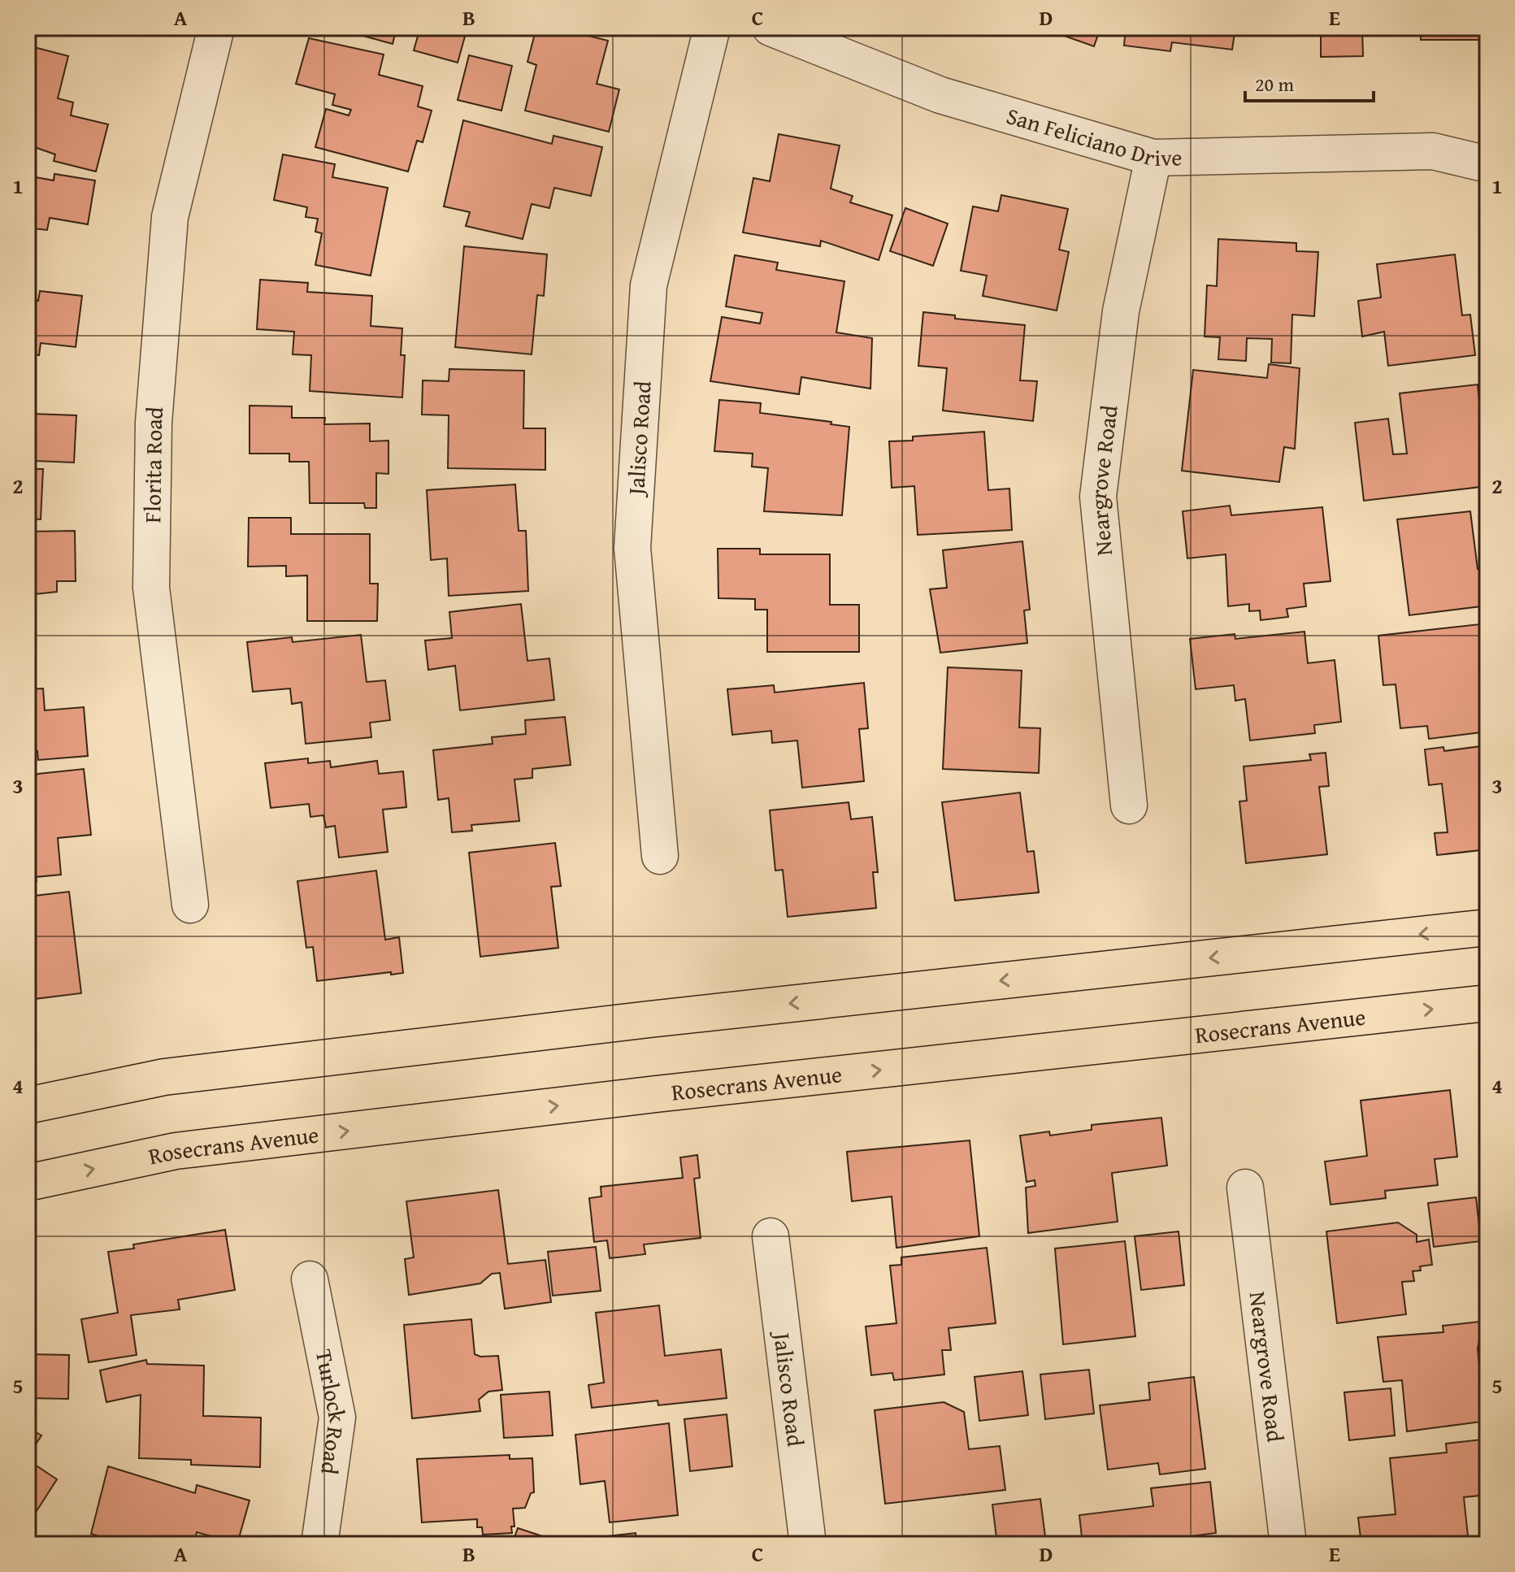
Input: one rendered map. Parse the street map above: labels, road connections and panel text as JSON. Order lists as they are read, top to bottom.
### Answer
{
  "streets": {
    "main road": ["Rosecrans Avenue"],
    "street": [
      "San Feliciano Drive",
      "Jalisco Road",
      "Florita Road",
      "Neargrove Road",
      "Turlock Road"
    ]
  },
  "crossings": [
    ["San Feliciano Drive", "Neargrove Road"]
  ],
  "scale_bar": "20 m",
  "grid": {
    "columns": [
      "A",
      "B",
      "C",
      "D",
      "E"
    ],
    "rows": [
      "1",
      "2",
      "3",
      "4",
      "5"
    ]
  }
}
